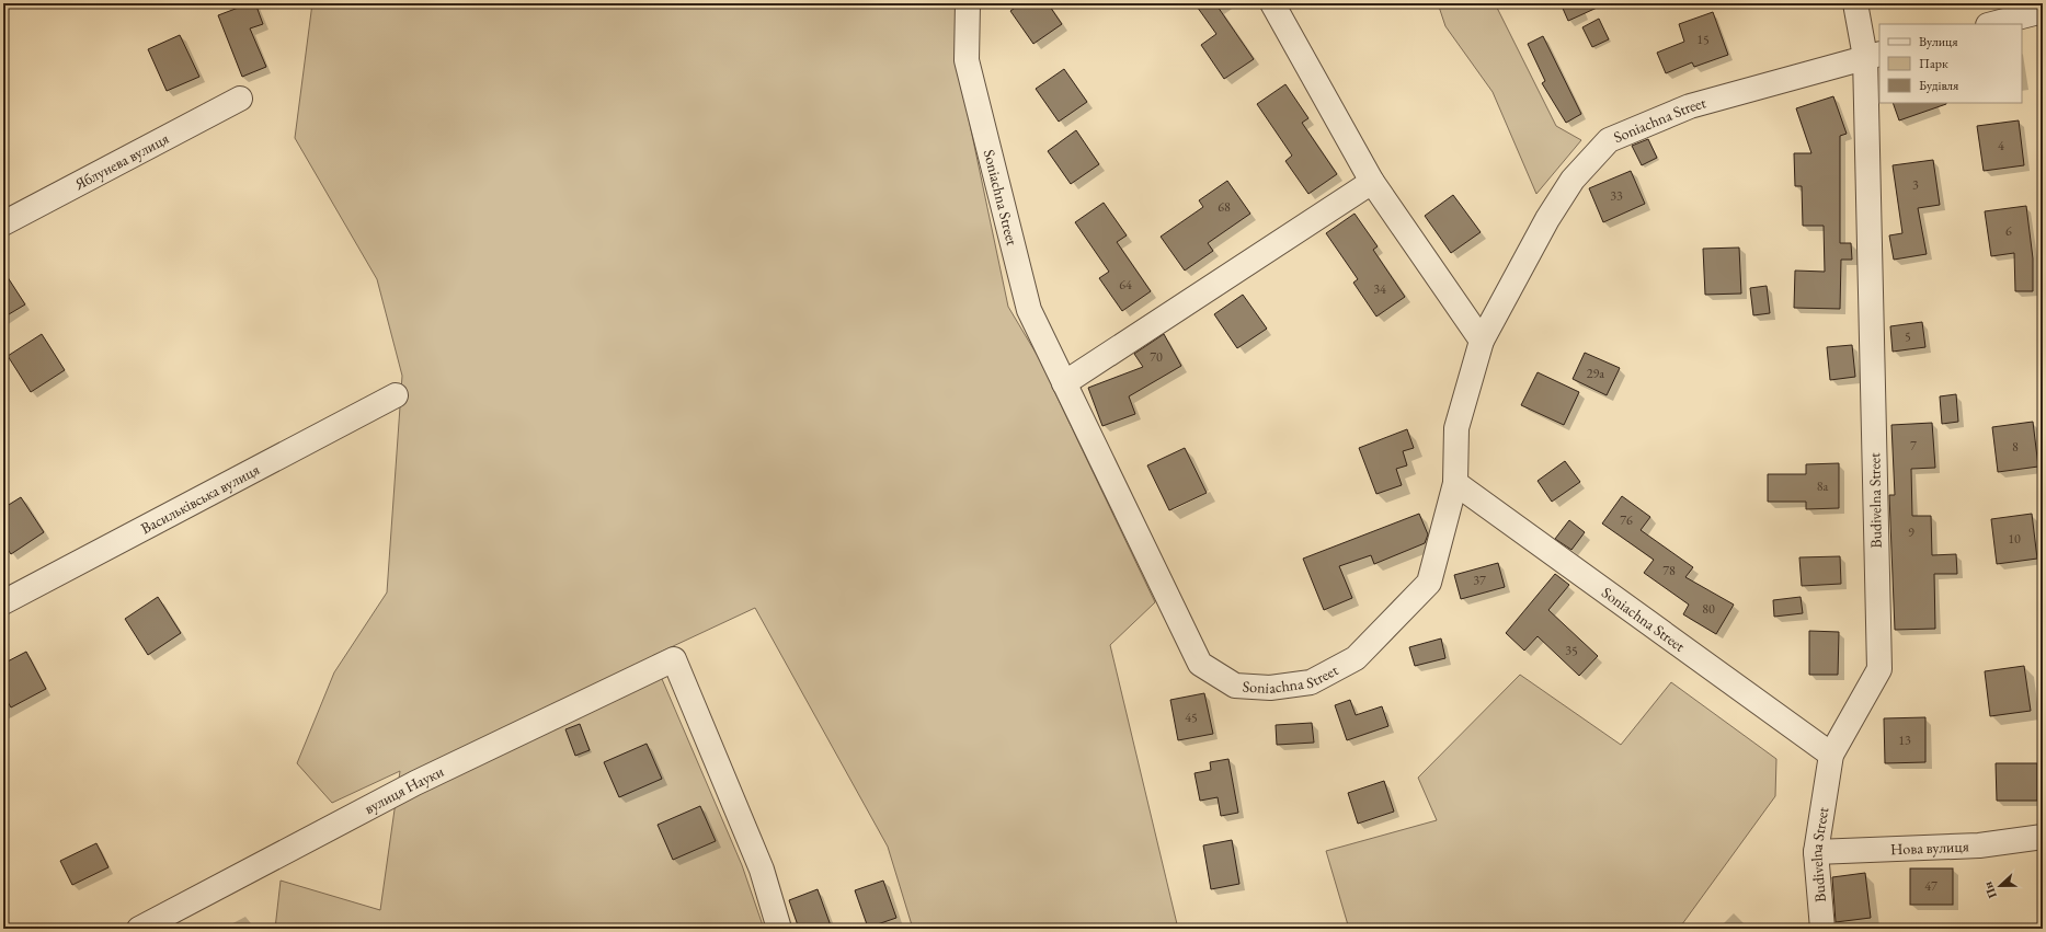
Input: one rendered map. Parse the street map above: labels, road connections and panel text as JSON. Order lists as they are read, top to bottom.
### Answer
{
  "streets": {
    "street": [
      "Soniachna Street",
      "Яблунева вулиця",
      "Васильківська вулиця",
      "Budivelna Street",
      "вулиця Науки",
      "Нова вулиця"
    ]
  },
  "crossings": [
    ["Soniachna Street", "Budivelna Street"],
    ["Budivelna Street", "Нова вулиця"]
  ],
  "house_numbers": [
    "15",
    "4",
    "3",
    "33",
    "68",
    "6",
    "64",
    "34",
    "5",
    "70",
    "29а",
    "7",
    "8",
    "8а",
    "76",
    "9",
    "10",
    "78",
    "37",
    "80",
    "35",
    "45",
    "13",
    "47"
  ],
  "legend": ["Вулиця", "Парк", "Будівля"],
  "north": "left"
}
